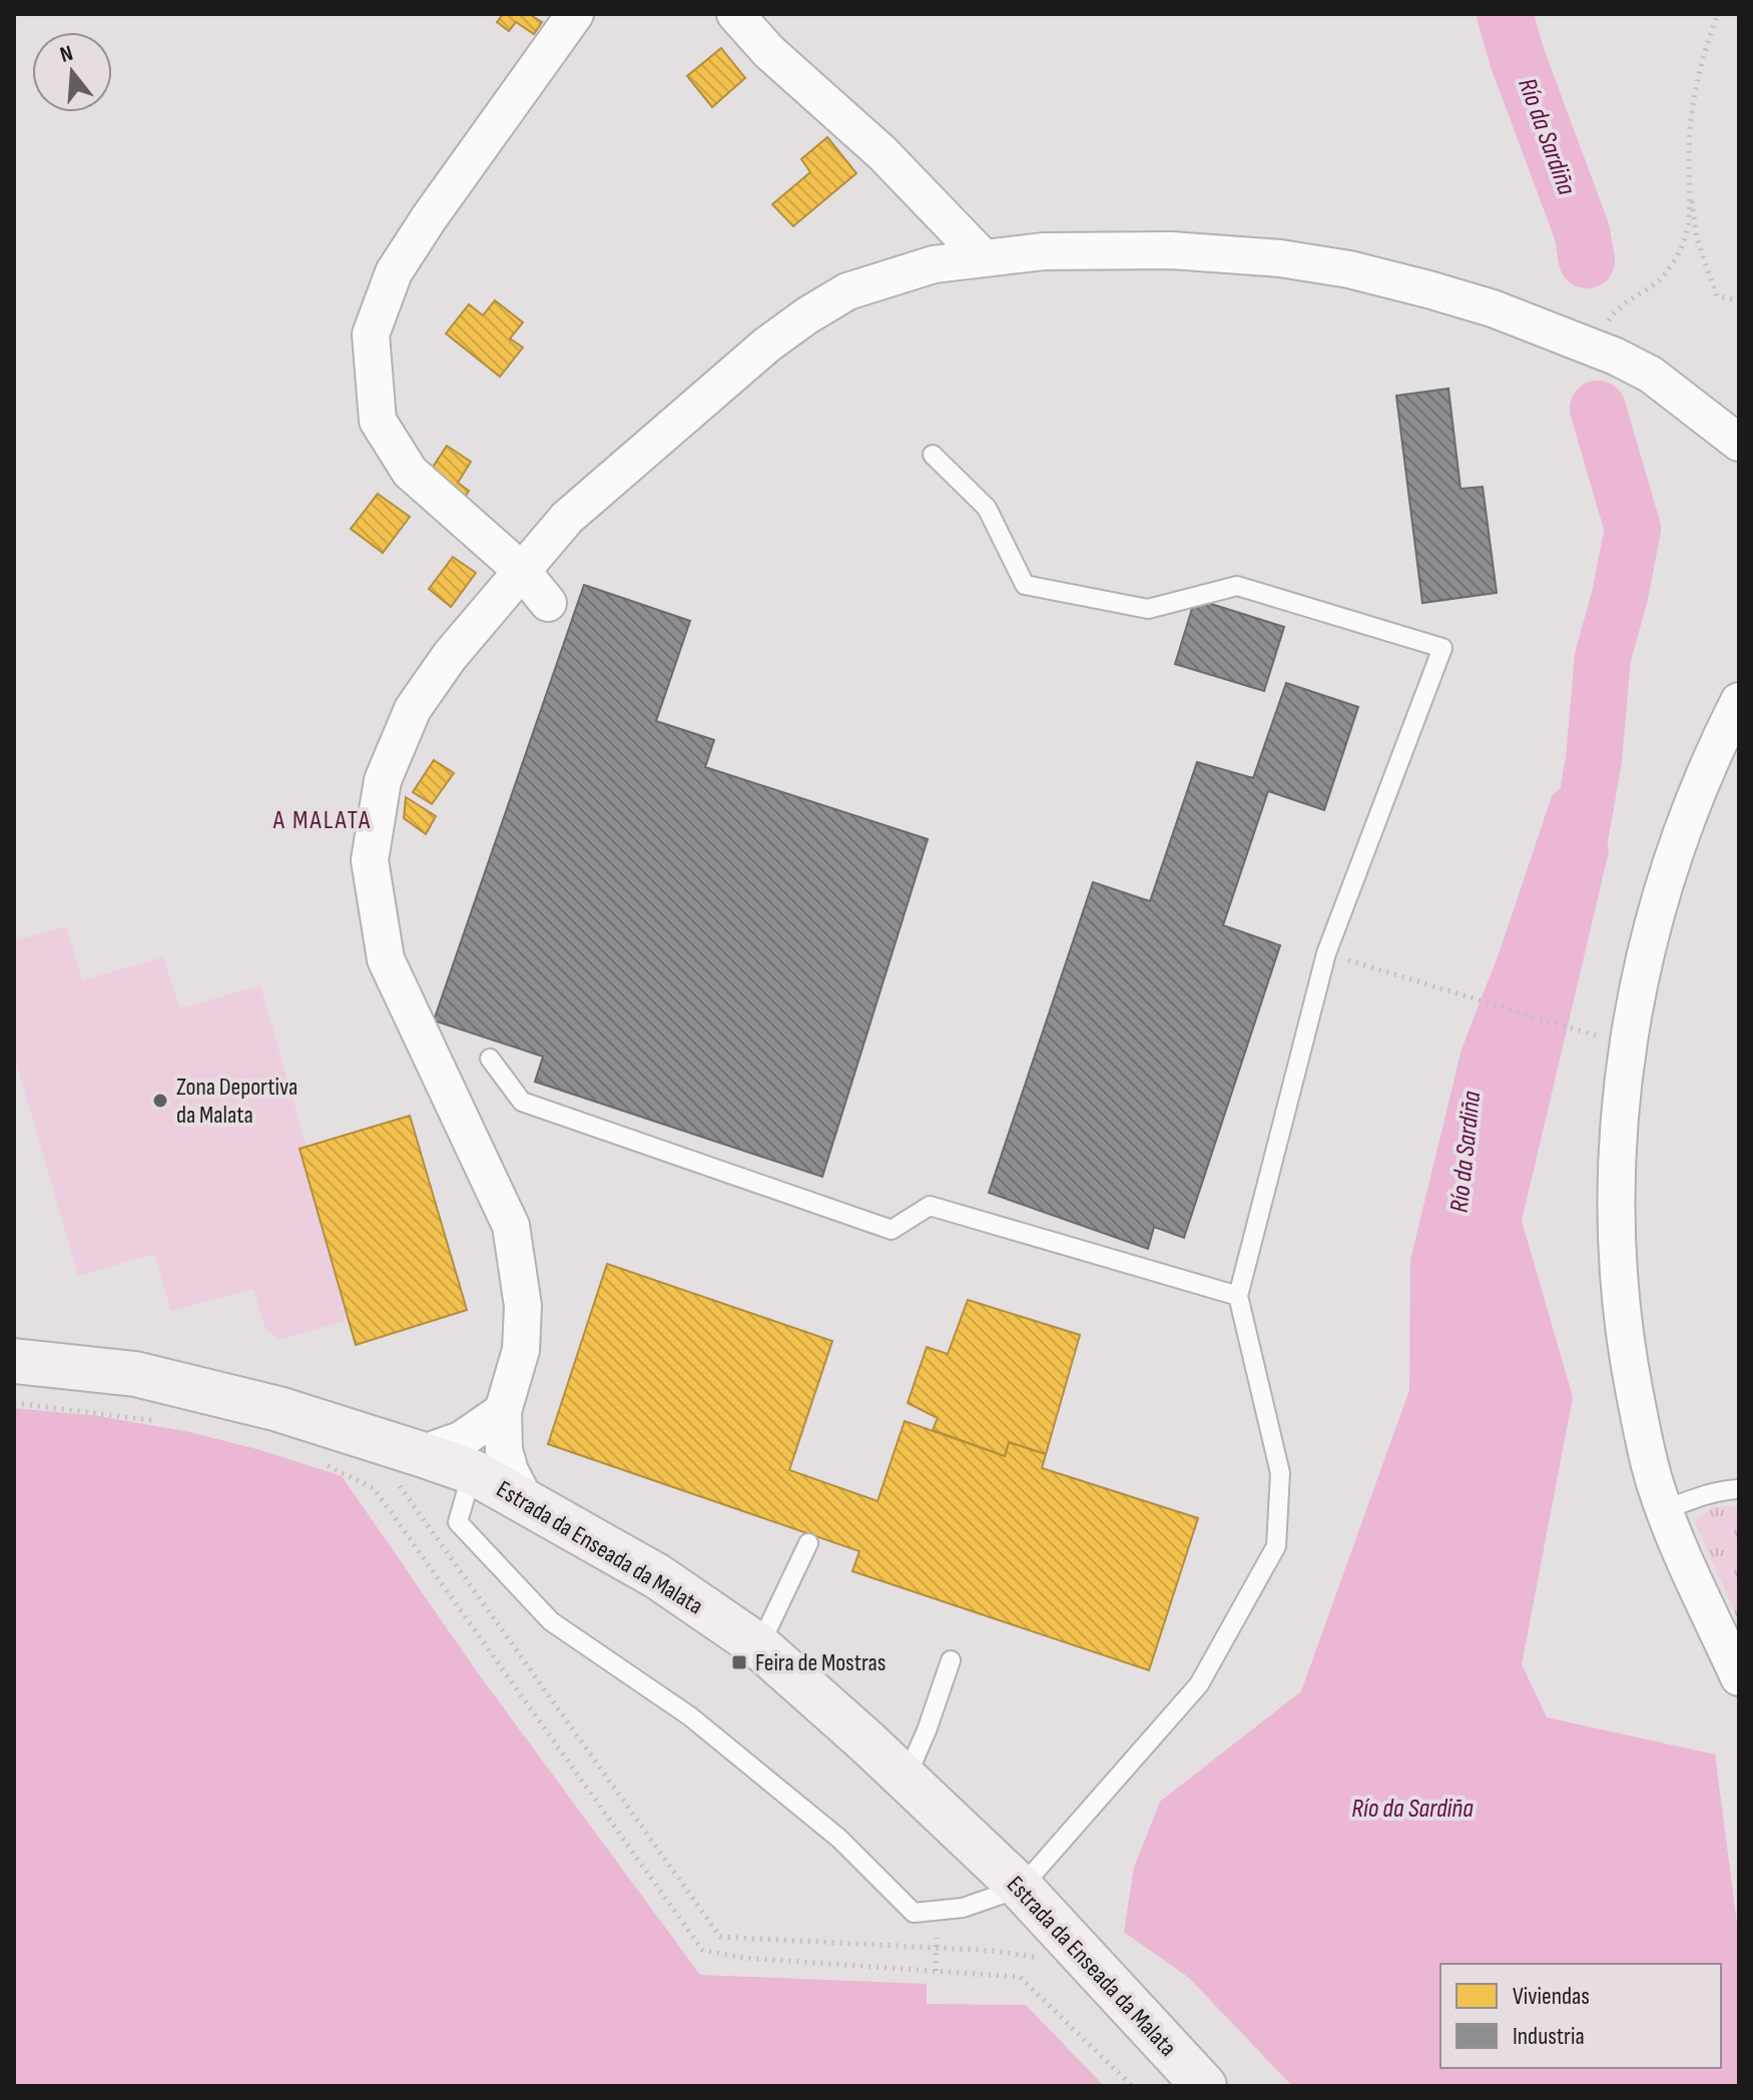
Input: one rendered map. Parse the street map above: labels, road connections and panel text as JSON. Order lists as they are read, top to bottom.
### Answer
{
  "streets": {
    "main road": ["Estrada da Enseada da Malata"]
  },
  "districts": ["A MALATA"],
  "water": ["Río da Sardiña"],
  "places": {
    "other": ["Zona Deportiva da Malata"],
    "transit": ["Feira de Mostras"]
  },
  "legend": ["Viviendas", "Industria"],
  "north": "top"
}
